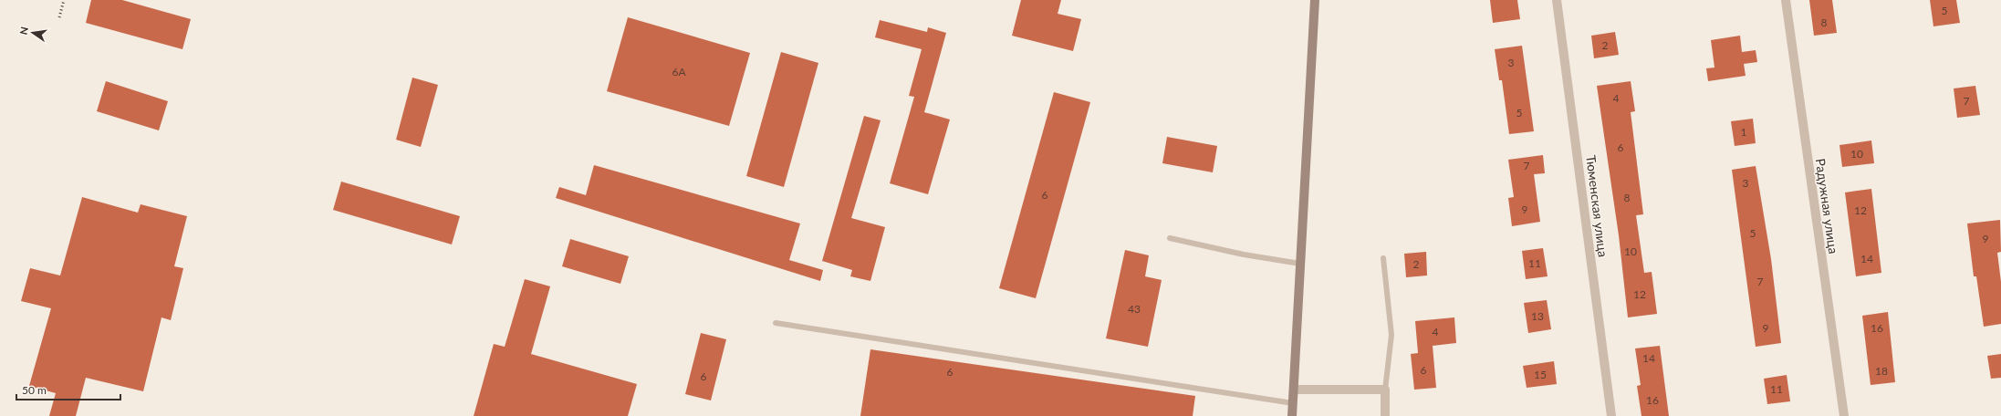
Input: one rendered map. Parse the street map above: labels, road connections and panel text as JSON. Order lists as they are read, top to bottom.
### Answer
{
  "streets": {
    "street": ["Тюменская улица", "Радужная улица"]
  },
  "house_numbers": [
    "5",
    "8",
    "2",
    "3",
    "6А",
    "4",
    "7",
    "5",
    "1",
    "6",
    "10",
    "7",
    "3",
    "6",
    "8",
    "9",
    "12",
    "5",
    "9",
    "10",
    "14",
    "11",
    "2",
    "7",
    "12",
    "43",
    "13",
    "9",
    "16",
    "4",
    "14",
    "6",
    "18",
    "6",
    "15",
    "6",
    "11",
    "16"
  ],
  "scale_bar": "50 m",
  "north": "left"
}
